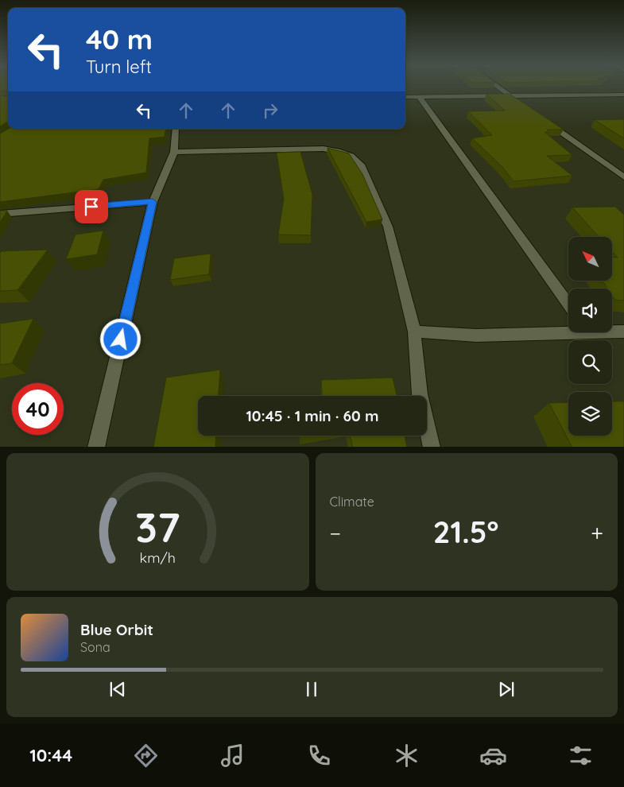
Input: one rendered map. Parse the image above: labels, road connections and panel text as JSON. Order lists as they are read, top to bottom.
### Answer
{
  "north": "top left",
  "page": {
    "turn": ["40 m", "Turn left"],
    "limit": "40",
    "trip": "10:45 · 1 min · 60 m",
    "tile": "Climate",
    "heat": ["−", "21.5°", "+"],
    "song": ["Blue Orbit", "Sona"],
    "tabs": "10:44",
    "gauge": ["37", "km/h"]
  }
}
